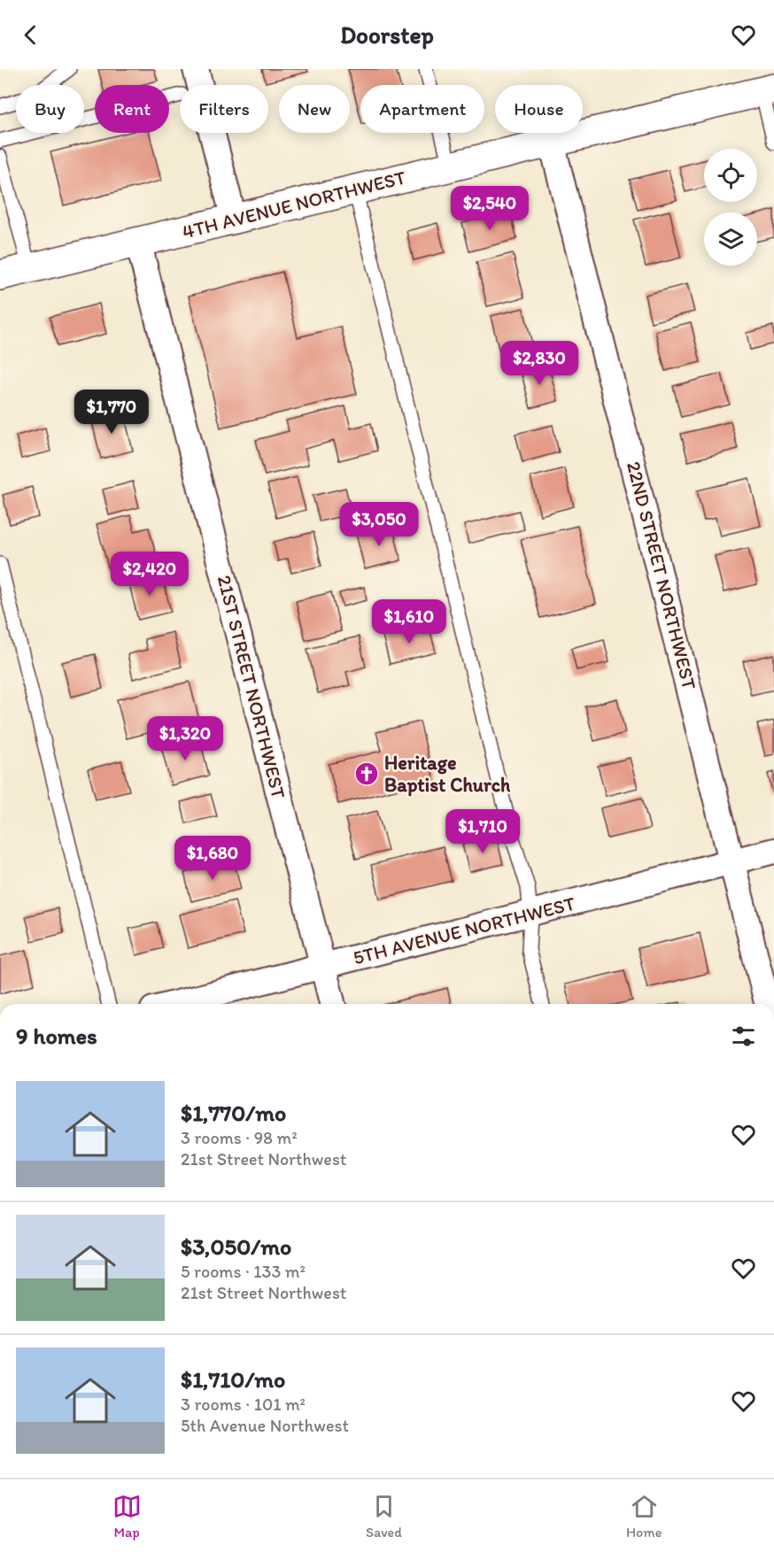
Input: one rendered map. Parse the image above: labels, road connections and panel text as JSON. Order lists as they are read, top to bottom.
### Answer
{
  "streets": {
    "main road": ["4TH AVENUE NORTHWEST"],
    "street": ["22ND STREET NORTHWEST", "21ST STREET NORTHWEST", "5TH AVENUE NORTHWEST"]
  },
  "crossings": [
    ["4TH AVENUE NORTHWEST", "22ND STREET NORTHWEST"],
    ["4TH AVENUE NORTHWEST", "21ST STREET NORTHWEST"],
    ["22ND STREET NORTHWEST", "5TH AVENUE NORTHWEST"],
    ["21ST STREET NORTHWEST", "5TH AVENUE NORTHWEST"]
  ],
  "places": {
    "church": ["Heritage Baptist Church"]
  },
  "page": {
    "header": "Doorstep",
    "chip": [
      "Buy",
      "Rent",
      "Filters",
      "New",
      "Apartment",
      "House"
    ],
    "price": [
      "$2,540",
      "$2,830",
      "$1,770",
      "$3,050",
      "$2,420",
      "$1,610",
      "$1,320",
      "$1,710",
      "$1,680"
    ],
    "heading": "9 homes",
    "list": [
      {
        "name": "$1,770/mo",
        "note": "3 rooms · 98 m² · 21st Street Northwest"
      },
      {
        "name": "$3,050/mo",
        "note": "5 rooms · 133 m² · 21st Street Northwest"
      },
      {
        "name": "$1,710/mo",
        "note": "3 rooms · 101 m² · 5th Avenue Northwest"
      }
    ],
    "tabs": ["Map", "Saved", "Home"]
  }
}
